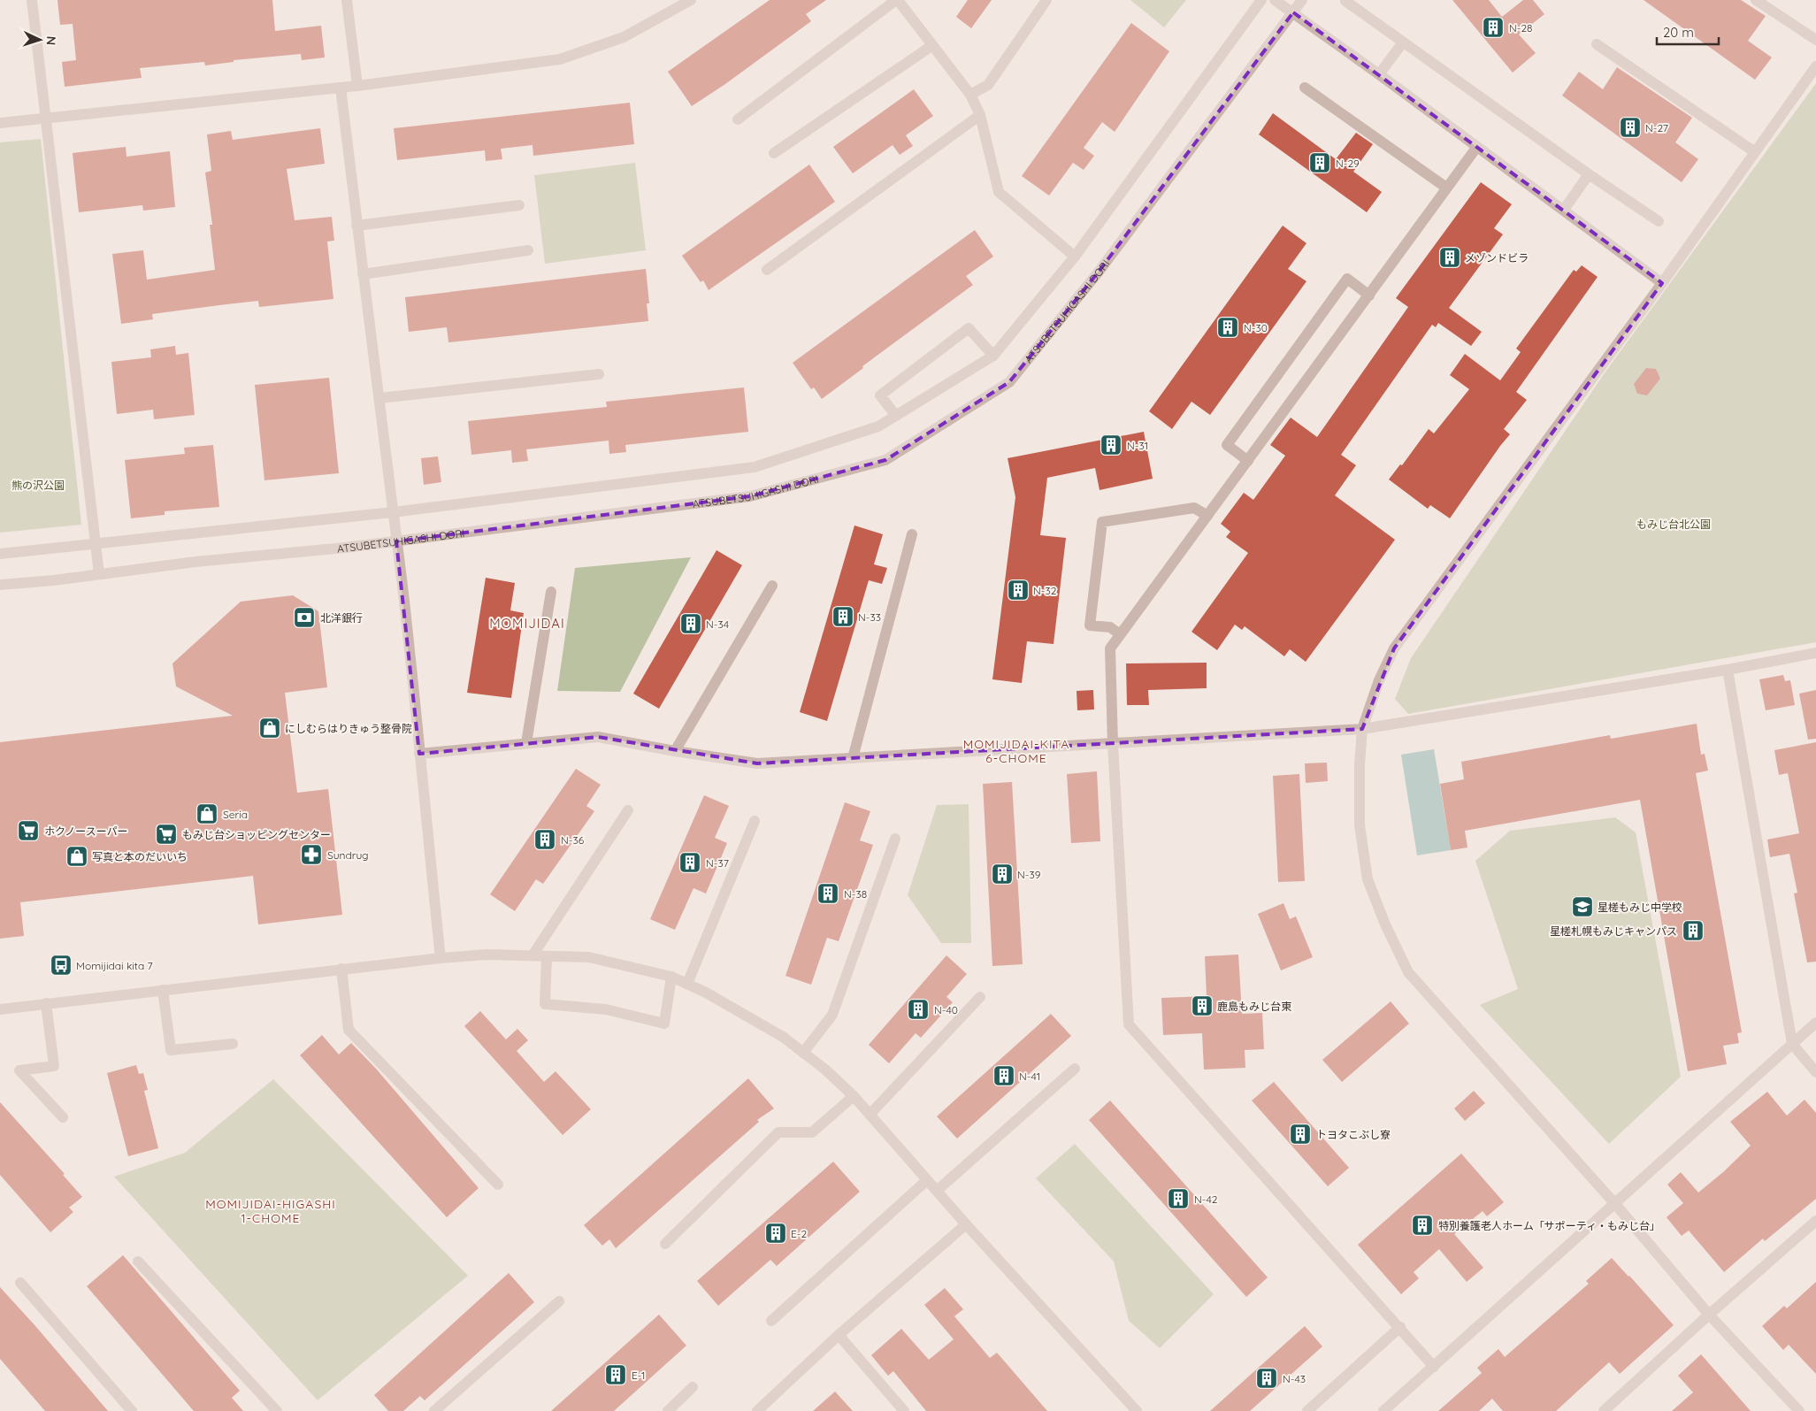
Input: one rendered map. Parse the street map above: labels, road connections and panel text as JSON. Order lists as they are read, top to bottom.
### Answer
{
  "streets": {
    "street": ["ATSUBETSUHIGASHI DORI"]
  },
  "districts": ["MOMIJIDAI", "MOMIJIDAI-KITA 6-CHOME", "MOMIJIDAI-HIGASHI 1-CHOME"],
  "parks": ["熊の沢公園", "もみじ台北公園"],
  "places": {
    "building": [
      "N-28",
      "N-27",
      "N-29",
      "メゾンドビラ",
      "N-30",
      "N-31",
      "N-32",
      "N-33",
      "N-34",
      "N-36",
      "N-37",
      "N-39",
      "N-38",
      "星槎札幌もみじキャンパス",
      "鹿島もみじ台東",
      "N-40",
      "N-41",
      "トヨタこぶし寮",
      "N-42",
      "特別養護老人ホーム「サポーティ・もみじ台」",
      "E-2",
      "E-1",
      "N-43"
    ],
    "bank": ["北洋銀行"],
    "shop": ["にしむらはりきゅう整骨院", "Seria", "写真と本のだいいち"],
    "supermarket": ["ホクノースーパー", "もみじ台ショッピングセンター"],
    "pharmacy": ["Sundrug"],
    "school or university": ["星槎もみじ中学校"],
    "bus stop": ["Momijidai kita 7"]
  },
  "scale_bar": "20 m",
  "north": "right"
}
